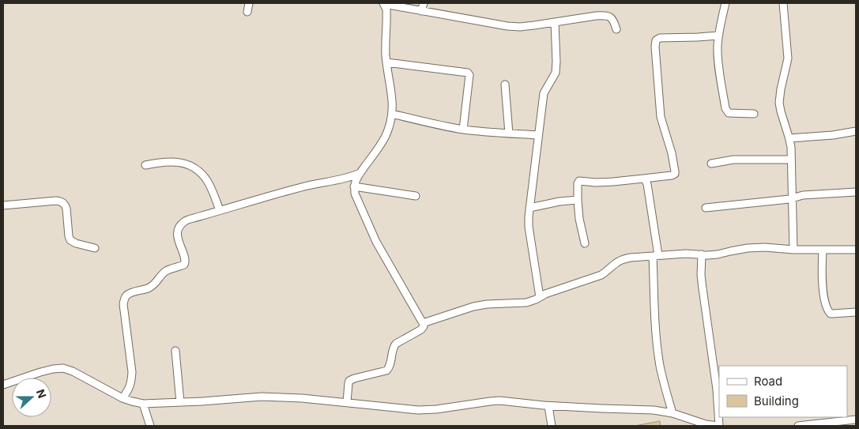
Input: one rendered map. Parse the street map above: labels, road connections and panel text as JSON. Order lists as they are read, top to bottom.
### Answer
{
  "legend": ["Road", "Building"],
  "north": "right"
}
